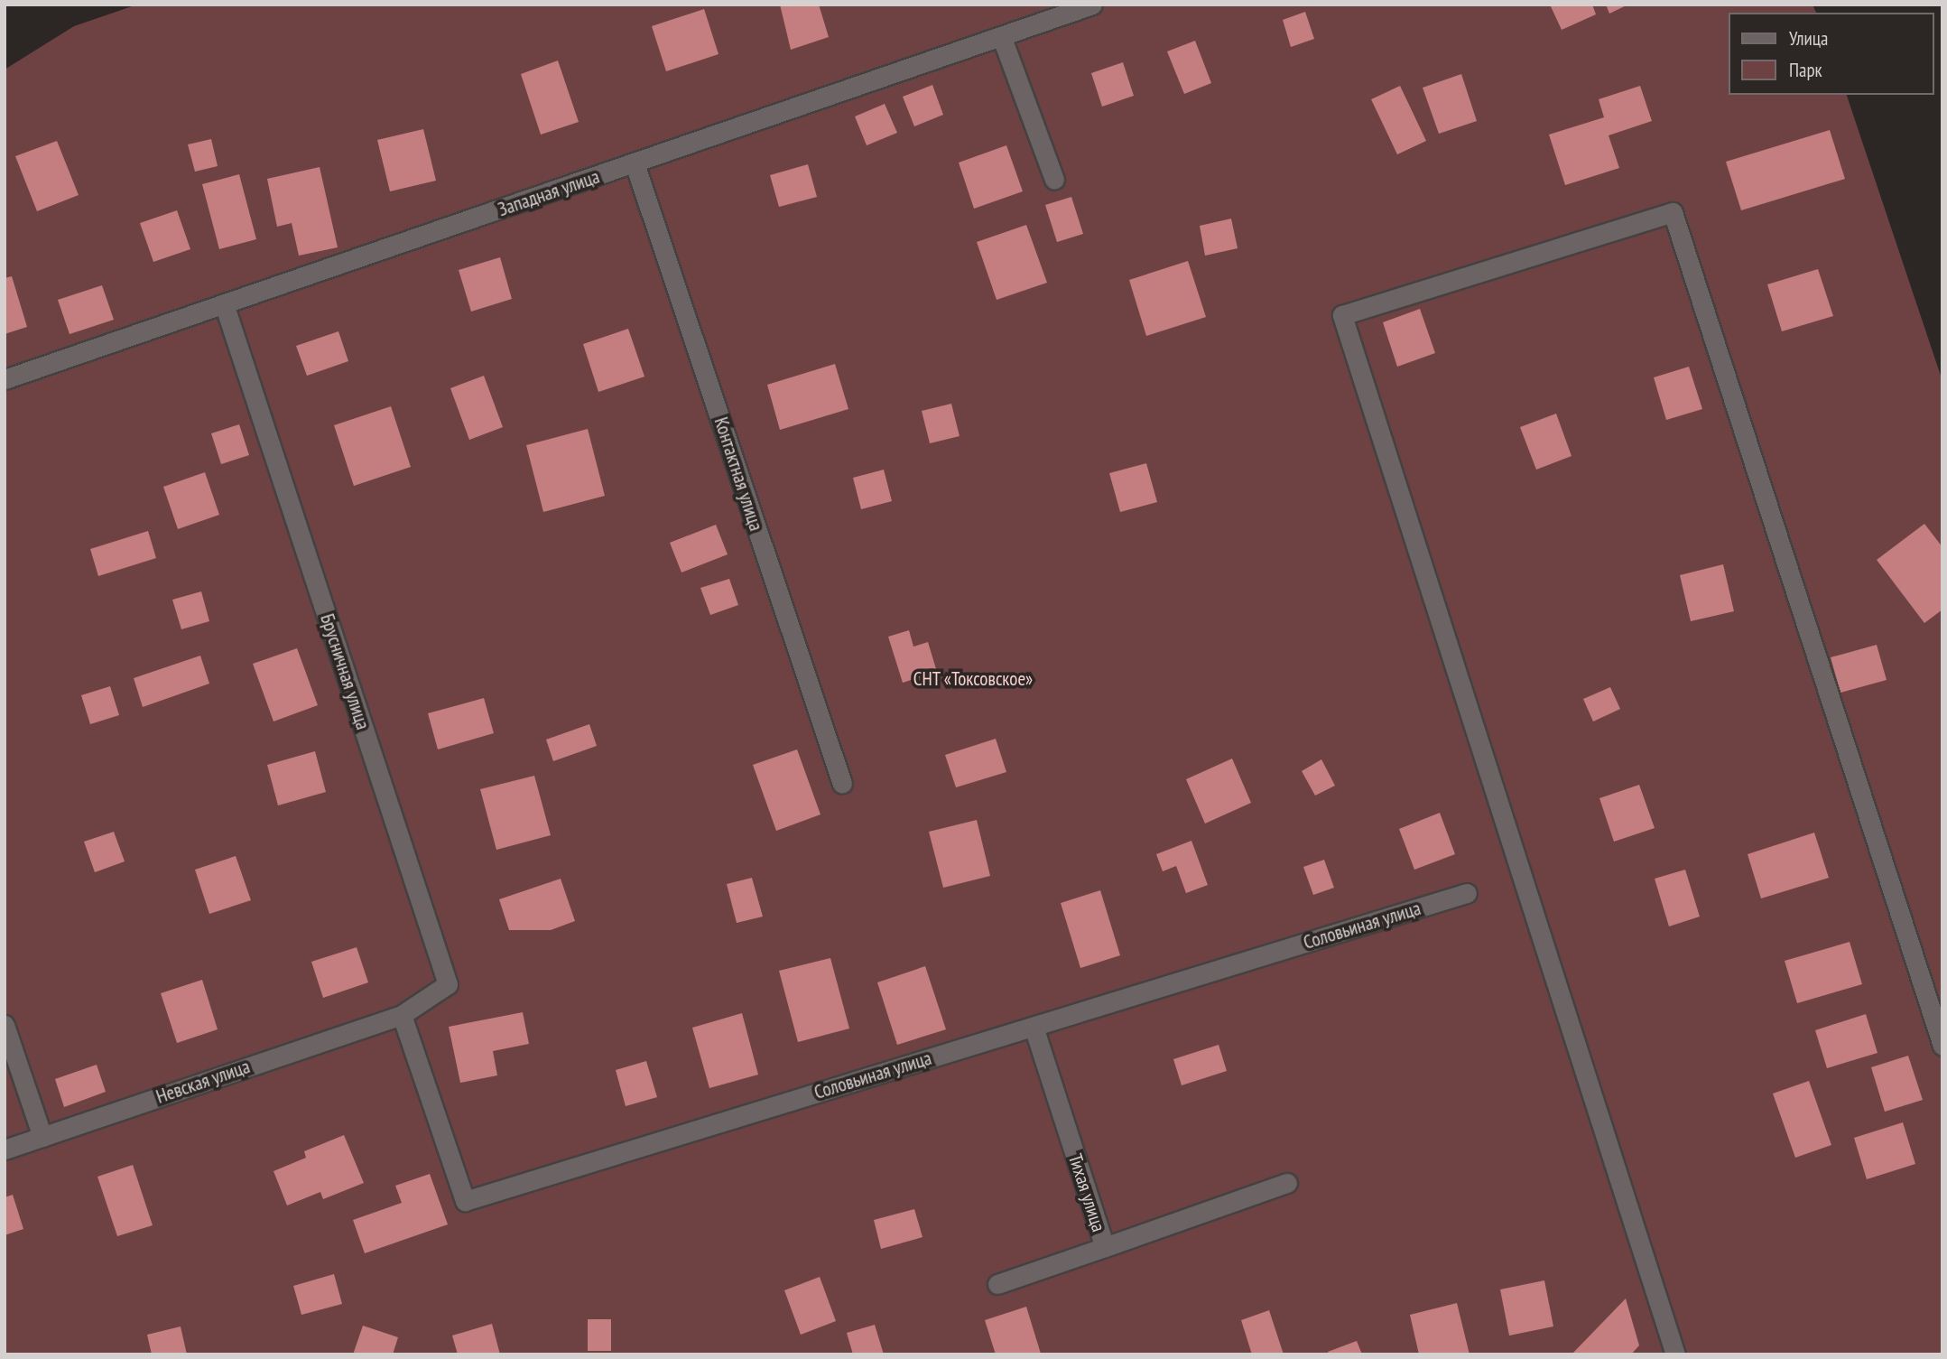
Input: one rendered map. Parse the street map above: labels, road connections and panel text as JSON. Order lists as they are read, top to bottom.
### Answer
{
  "streets": {
    "street": [
      "Западная улица",
      "Контактная улица",
      "Брусничная улица",
      "Соловьиная улица",
      "Невская улица",
      "Тихая улица"
    ]
  },
  "crossings": [
    ["Западная улица", "Контактная улица"],
    ["Западная улица", "Брусничная улица"],
    ["Брусничная улица", "Соловьиная улица"],
    ["Брусничная улица", "Невская улица"],
    ["Соловьиная улица", "Невская улица"],
    ["Соловьиная улица", "Тихая улица"]
  ],
  "parks": ["СНТ «Токсовское»"],
  "legend": ["Улица", "Парк"]
}
